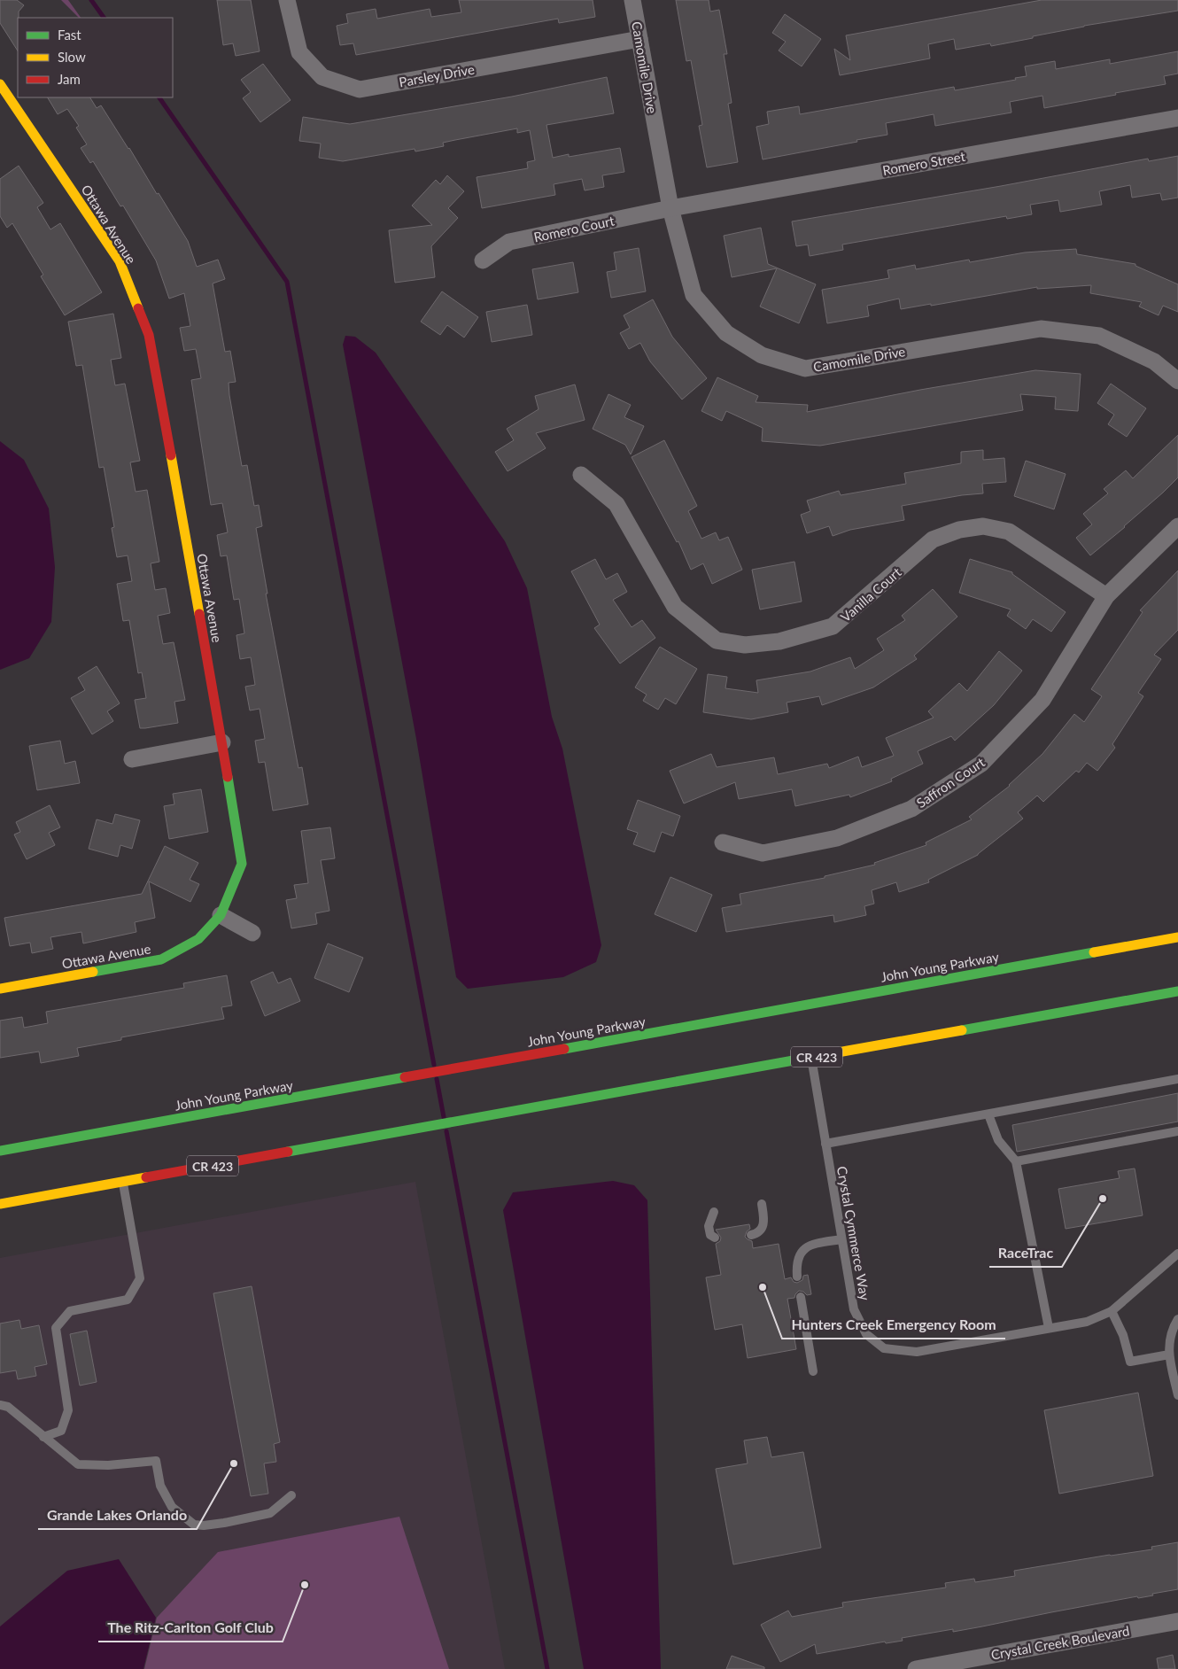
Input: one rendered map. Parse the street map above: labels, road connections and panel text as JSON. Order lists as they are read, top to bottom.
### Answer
{
  "streets": {
    "main road": ["Ottawa Avenue", "John Young Parkway", "CR 423"],
    "street": [
      "Camomile Drive",
      "Parsley Drive",
      "Romero Street",
      "Romero Court",
      "Vanilla Court",
      "Saffron Court",
      "Crystal Creek Boulevard"
    ],
    "lane": ["Crystal Cymmerce Way"]
  },
  "crossings": [
    ["Camomile Drive", "Parsley Drive"],
    ["Camomile Drive", "Romero Street"],
    ["Camomile Drive", "Romero Court"],
    ["Romero Street", "Romero Court"],
    ["Vanilla Court", "Saffron Court"],
    ["CR 423", "Crystal Cymmerce Way"]
  ],
  "places": [
    "RaceTrac",
    "Hunters Creek Emergency Room",
    "Grande Lakes Orlando",
    "The Ritz-Carlton Golf Club"
  ],
  "legend": ["Fast", "Slow", "Jam"]
}
